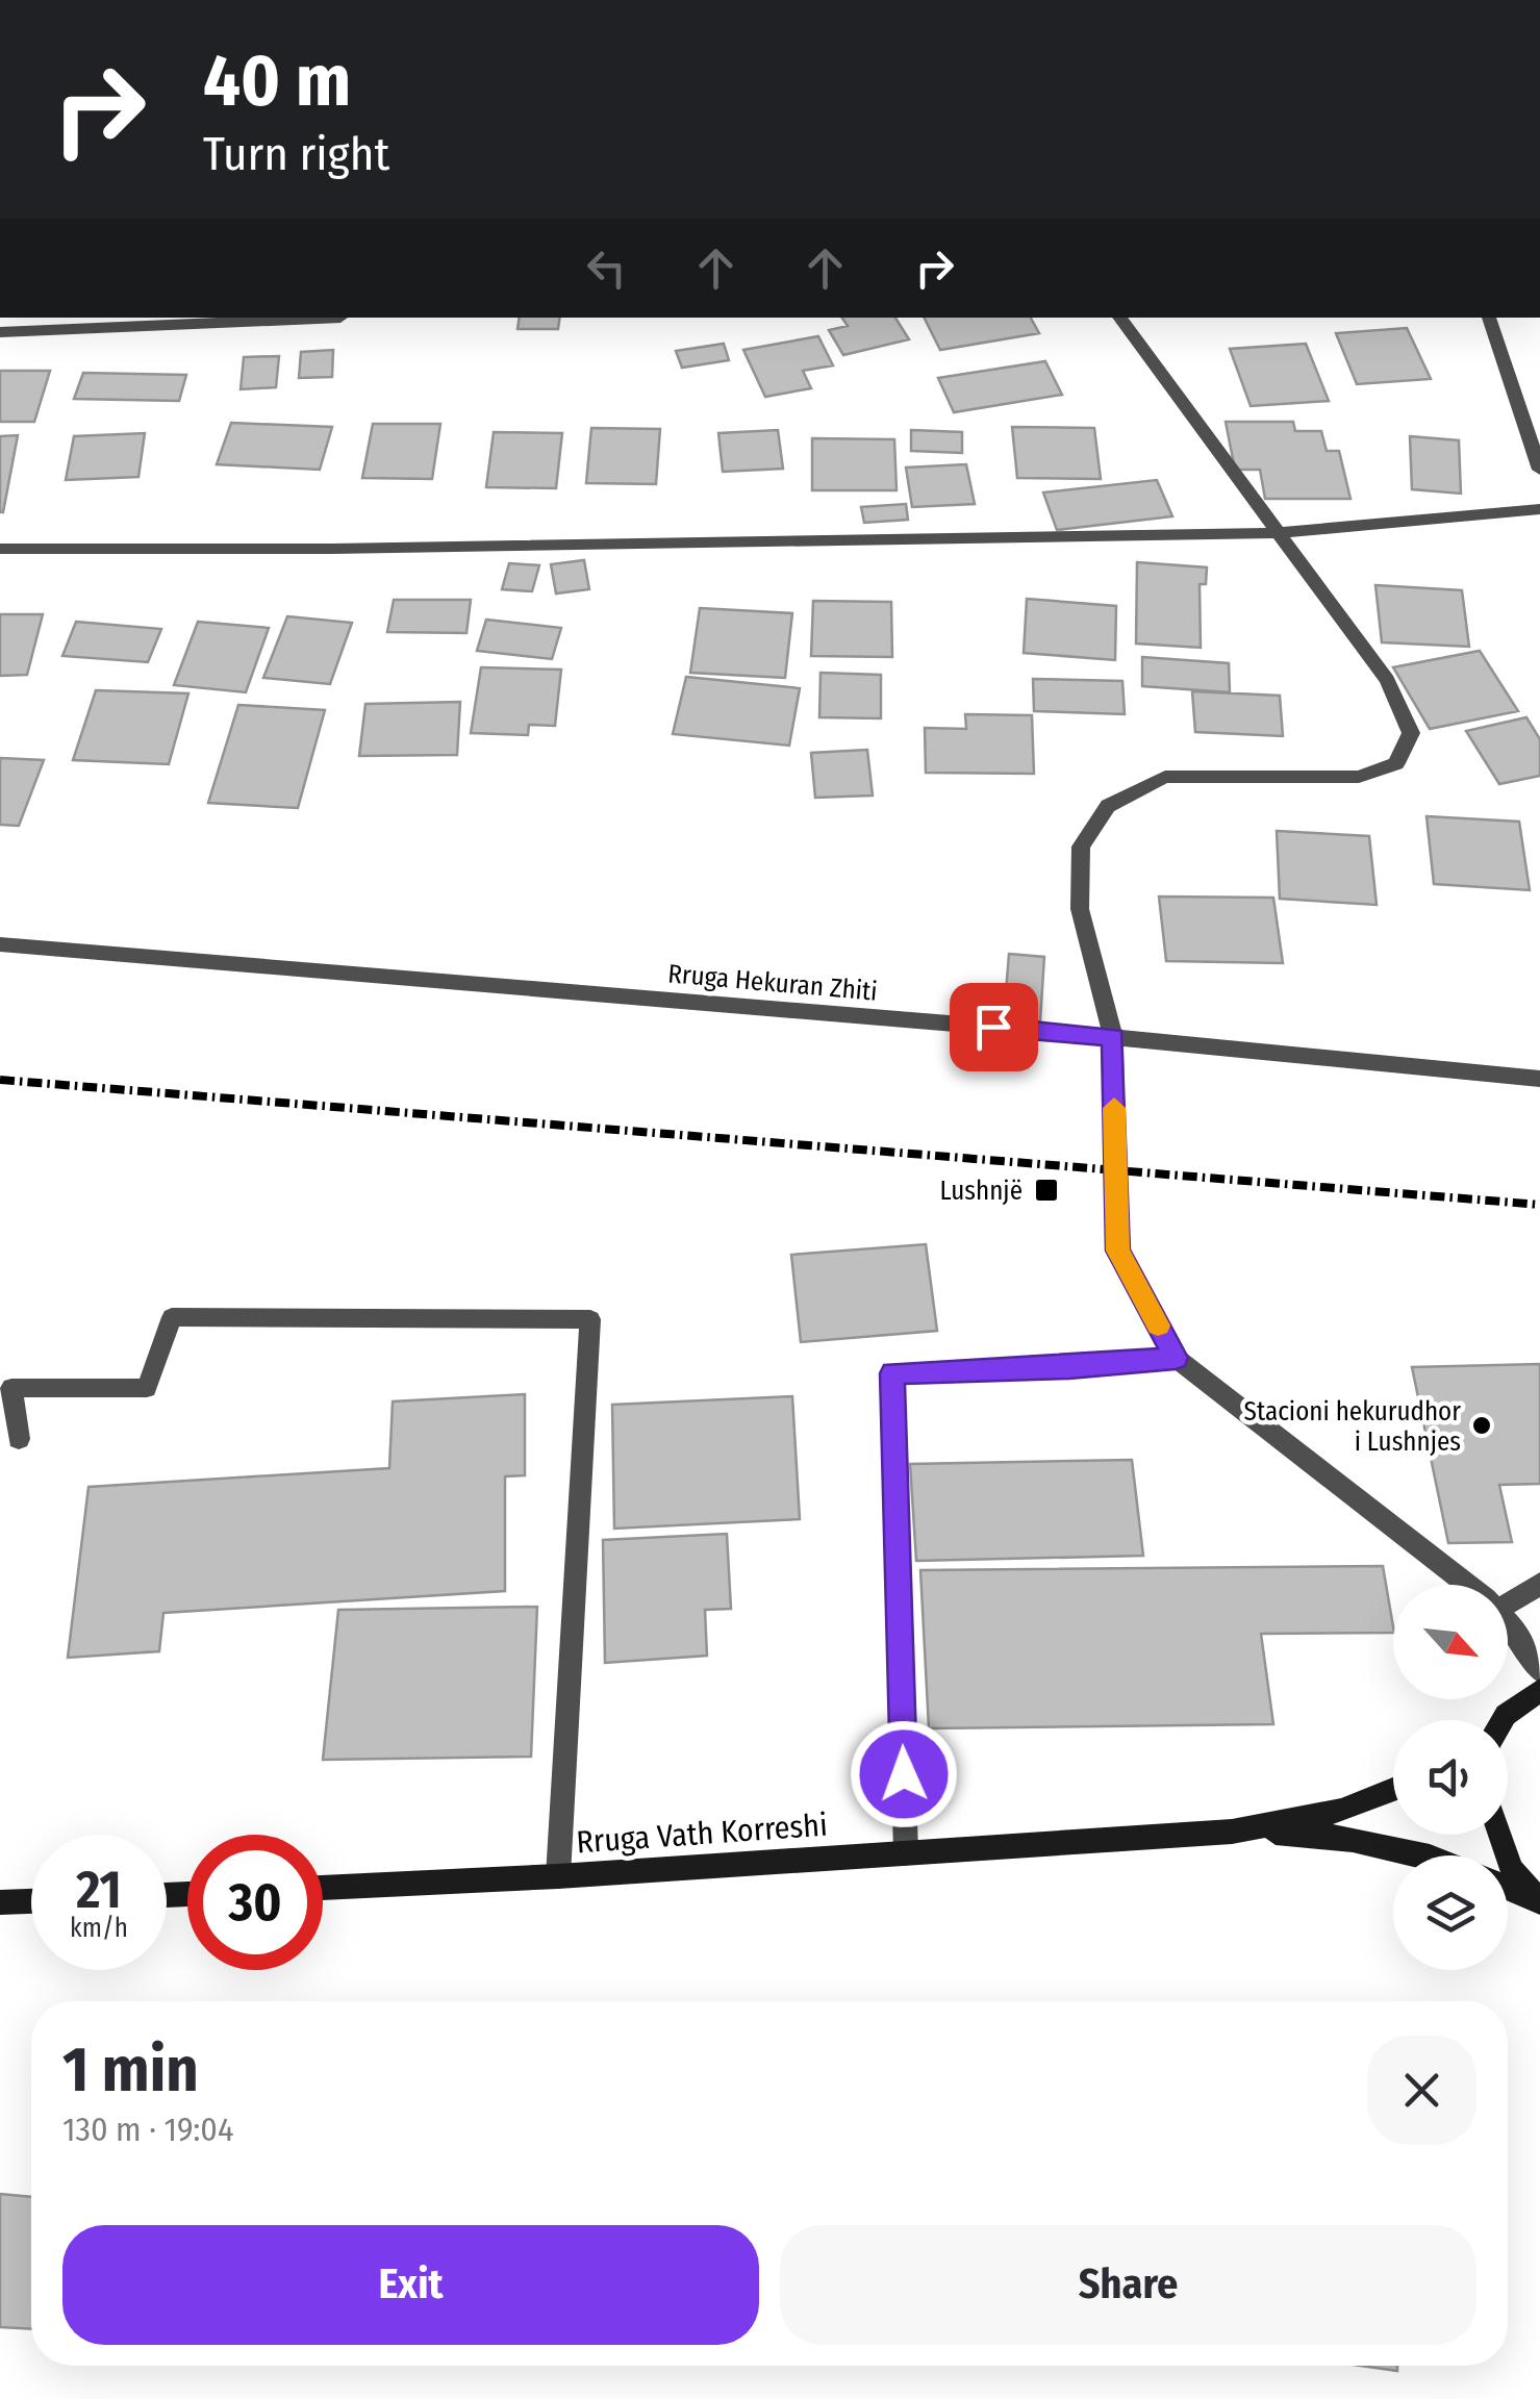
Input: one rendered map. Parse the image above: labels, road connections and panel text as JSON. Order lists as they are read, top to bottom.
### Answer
{
  "streets": {
    "main road": ["Rruga Vath Korreshi"],
    "street": ["Rruga Hekuran Zhiti"]
  },
  "places": {
    "transit": ["Lushnjë"],
    "other": ["Stacioni hekurudhor i Lushnjes"]
  },
  "north": "bottom right",
  "page": {
    "turn": ["40 m", "Turn right"],
    "speed": "21 km/h",
    "limit": "30",
    "heading": ["1 min", "130 m · 19:04"],
    "buttons": ["Exit", "Share"]
  }
}
